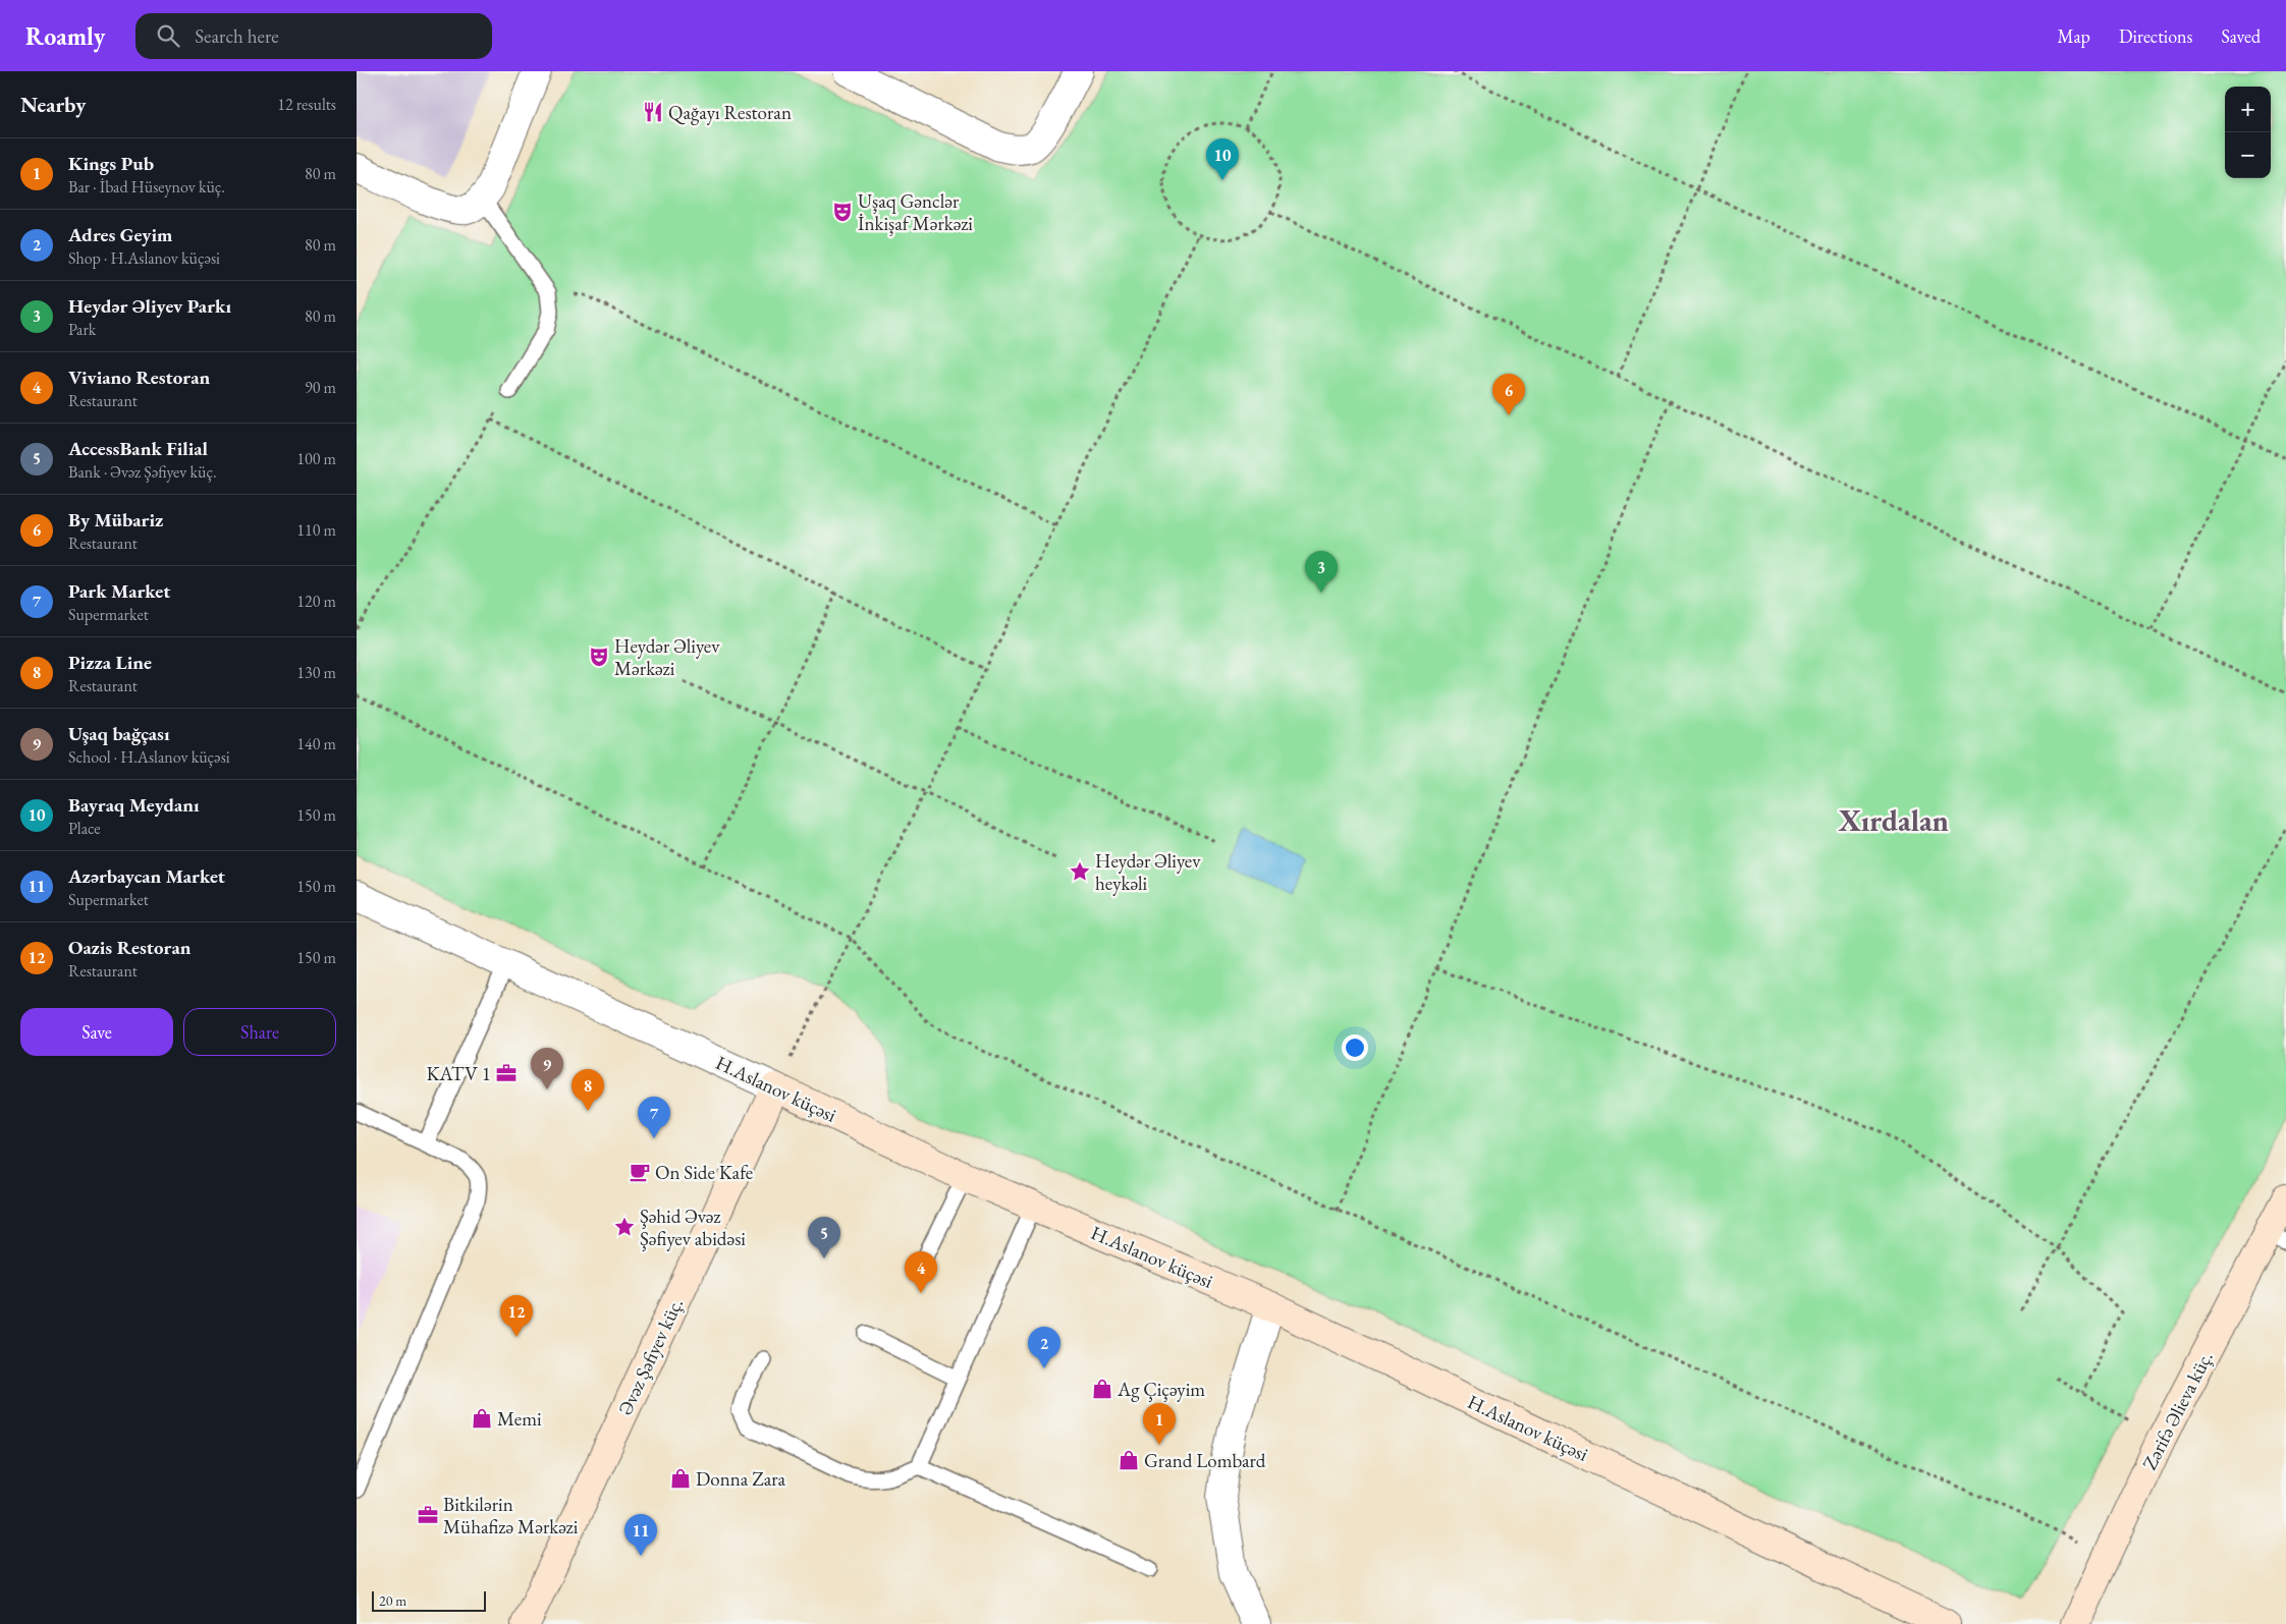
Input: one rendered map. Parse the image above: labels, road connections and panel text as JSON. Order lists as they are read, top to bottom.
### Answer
{
  "streets": {
    "street": ["H.Aslanov küçəsi", "Əvəz Şəfiyev küç.", "Zərifə Əlieva küç."]
  },
  "crossings": [
    ["H.Aslanov küçəsi", "Əvəz Şəfiyev küç."]
  ],
  "districts": ["Xırdalan"],
  "places": {
    "restaurant": ["Qağayı Restoran"],
    "theatre": ["Uşaq Gənclər İnkişaf Mərkəzi", "Heydər Əliyev Mərkəzi"],
    "place": ["Heydər Əliyev heykəli", "Şəhid Əvəz Şəfiyev abidəsi"],
    "office": ["KATV 1", "Bitkilərin Mühafizə Mərkəzi"],
    "cafe": ["On Side Kafe"],
    "shop": [
      "Ag Çiçəyim",
      "Memi",
      "Grand Lombard",
      "Donna Zara"
    ]
  },
  "scale_bar": "20 m",
  "page": {
    "header": "Roamly",
    "search": "Search here",
    "nav": ["Map", "Directions", "Saved"],
    "heading": ["Nearby", "12 results"],
    "map_buttons": ["+", "−"],
    "list": [
      {
        "mark": "1",
        "name": "Kings Pub",
        "note": "Bar · İbad Hüseynov küç.",
        "value": "80 m"
      },
      {
        "mark": "2",
        "name": "Adres Geyim",
        "note": "Shop · H.Aslanov küçəsi",
        "value": "80 m"
      },
      {
        "mark": "3",
        "name": "Heydər Əliyev Parkı",
        "note": "Park",
        "value": "80 m"
      },
      {
        "mark": "4",
        "name": "Viviano Restoran",
        "note": "Restaurant",
        "value": "90 m"
      },
      {
        "mark": "5",
        "name": "AccessBank Filial",
        "note": "Bank · Əvəz Şəfiyev küç.",
        "value": "100 m"
      },
      {
        "mark": "6",
        "name": "By Mübariz",
        "note": "Restaurant",
        "value": "110 m"
      },
      {
        "mark": "7",
        "name": "Park Market",
        "note": "Supermarket",
        "value": "120 m"
      },
      {
        "mark": "8",
        "name": "Pizza Line",
        "note": "Restaurant",
        "value": "130 m"
      },
      {
        "mark": "9",
        "name": "Uşaq bağçası",
        "note": "School · H.Aslanov küçəsi",
        "value": "140 m"
      },
      {
        "mark": "10",
        "name": "Bayraq Meydanı",
        "note": "Place",
        "value": "150 m"
      },
      {
        "mark": "11",
        "name": "Azərbaycan Market",
        "note": "Supermarket",
        "value": "150 m"
      },
      {
        "mark": "12",
        "name": "Oazis Restoran",
        "note": "Restaurant",
        "value": "150 m"
      }
    ],
    "pins": [
      "10",
      "6",
      "3",
      "9",
      "8",
      "7",
      "5",
      "4",
      "12",
      "2",
      "1",
      "11"
    ],
    "buttons": ["Save", "Share"],
    "scale": "20 m"
  }
}
